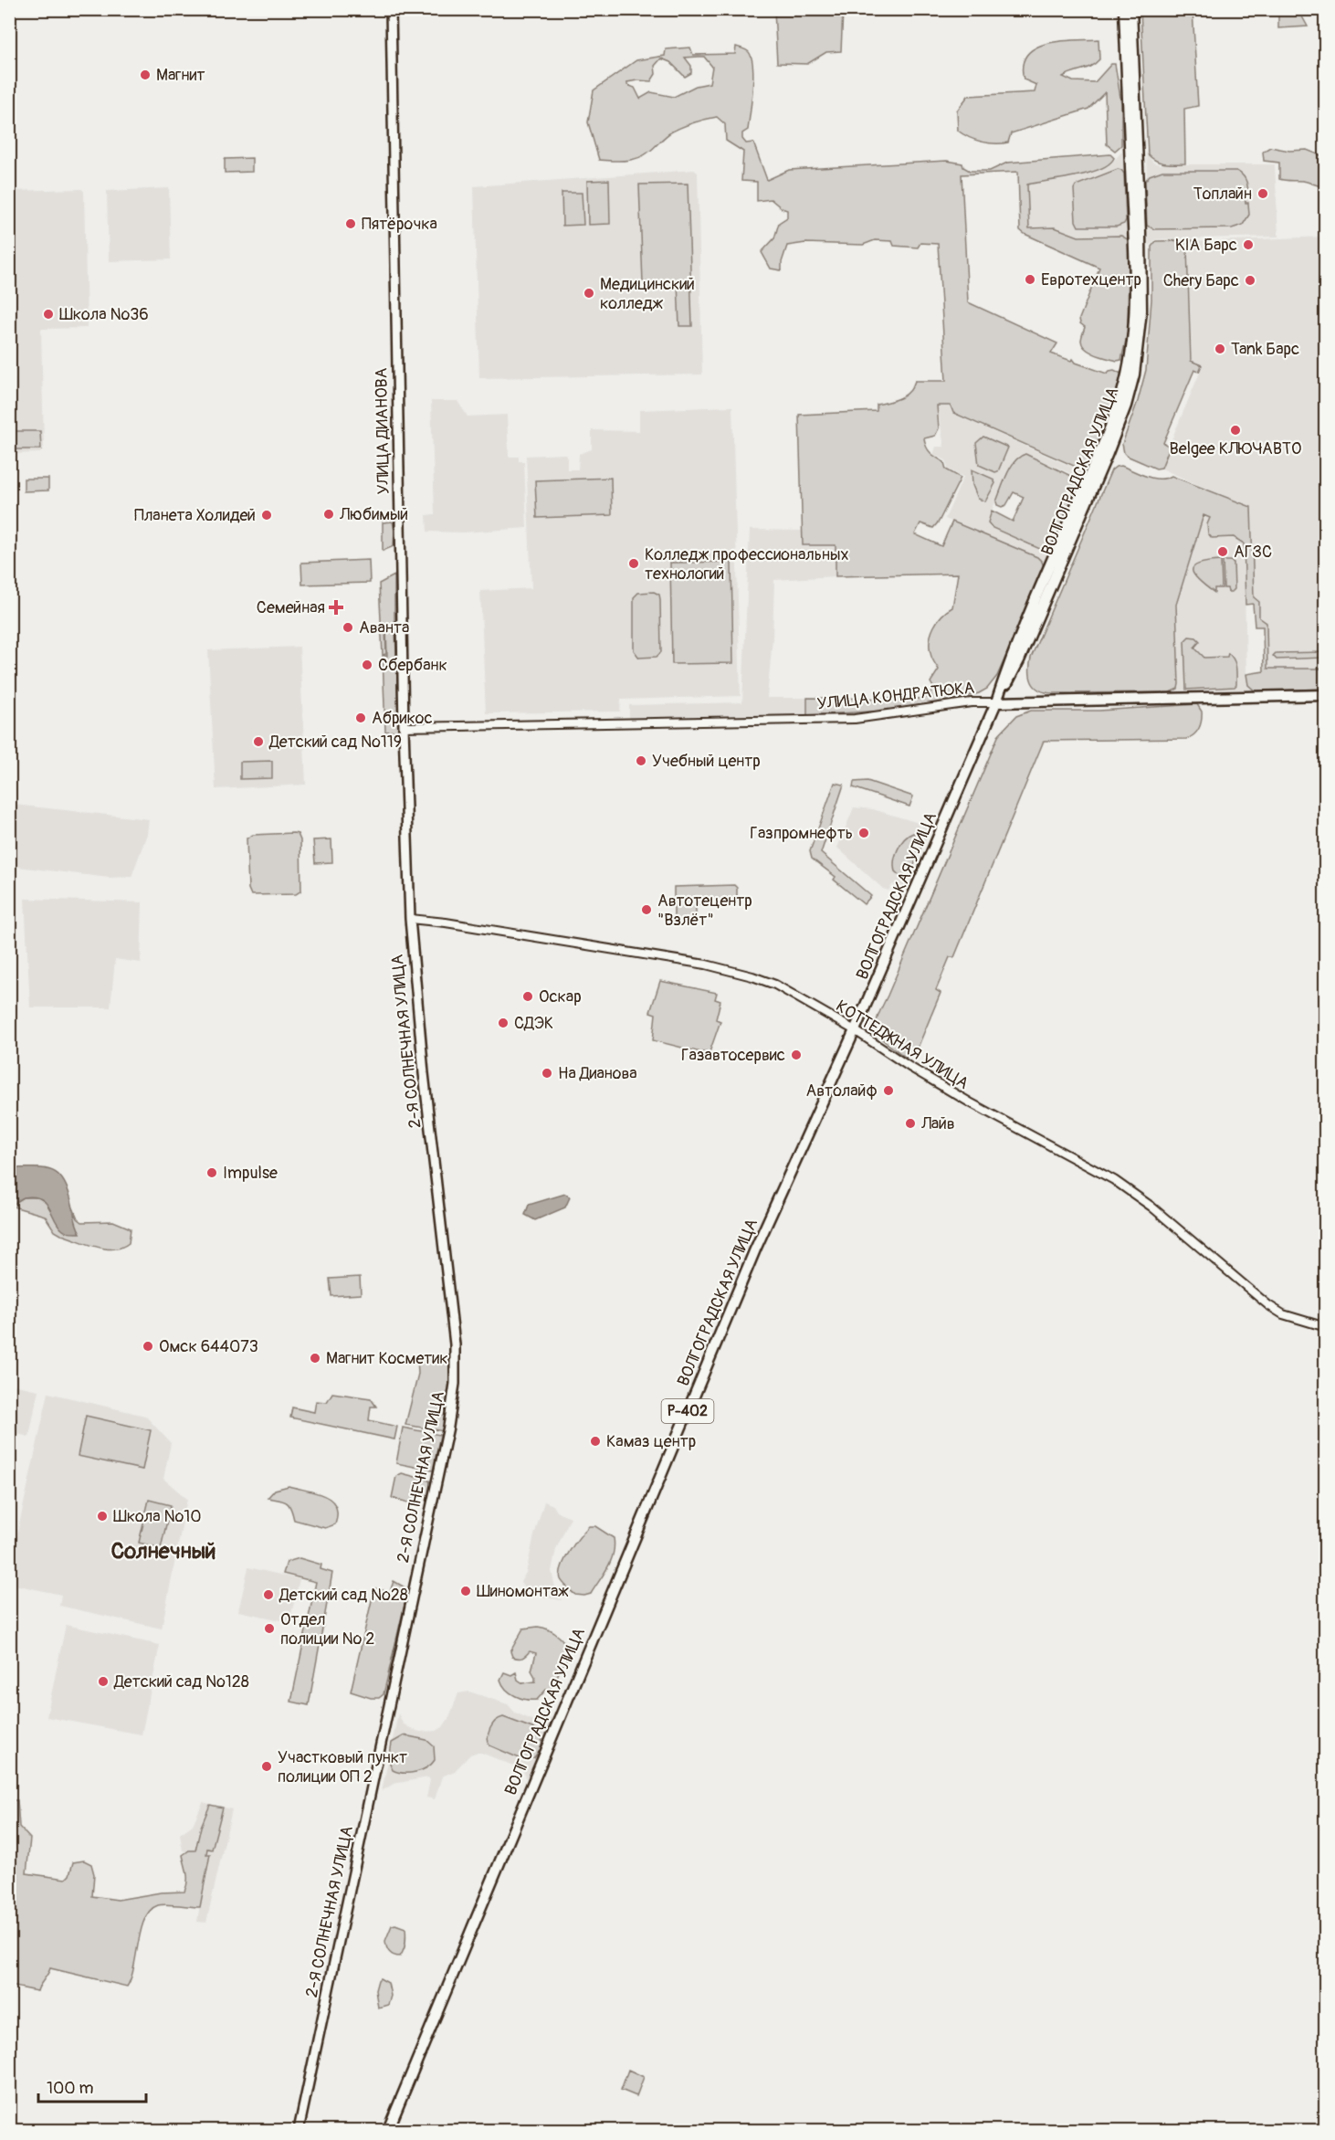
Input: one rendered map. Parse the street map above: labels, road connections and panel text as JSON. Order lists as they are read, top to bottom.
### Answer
{
  "streets": {
    "main road": [
      "УЛИЦА ДИАНОВА",
      "ВОЛГОГРАДСКАЯ УЛИЦА",
      "УЛИЦА КОНДРАТЮКА",
      "2-Я СОЛНЕЧНАЯ УЛИЦА",
      "Р-402"
    ],
    "street": ["КОТТЕДЖНАЯ УЛИЦА"]
  },
  "crossings": [
    ["УЛИЦА ДИАНОВА", "УЛИЦА КОНДРАТЮКА"],
    ["УЛИЦА ДИАНОВА", "2-Я СОЛНЕЧНАЯ УЛИЦА"],
    ["УЛИЦА ДИАНОВА", "КОТТЕДЖНАЯ УЛИЦА"],
    ["ВОЛГОГРАДСКАЯ УЛИЦА", "УЛИЦА КОНДРАТЮКА"],
    ["ВОЛГОГРАДСКАЯ УЛИЦА", "КОТТЕДЖНАЯ УЛИЦА"],
    ["2-Я СОЛНЕЧНАЯ УЛИЦА", "КОТТЕДЖНАЯ УЛИЦА"]
  ],
  "districts": ["Солнечный"],
  "places": {
    "other": [
      "Магнит",
      "Топлайн",
      "Пятёрочка",
      "KIA Барс",
      "Евротехцентр",
      "Chery Барс",
      "Медицинский колледж",
      "Школа №36",
      "Tank Барс",
      "Belgee КЛЮЧАВТО",
      "Любимый",
      "Планета Холидей",
      "АГЗС",
      "Колледж профессиональных технологий",
      "Аванта",
      "Сбербанк",
      "Абрикос",
      "Детский сад №119",
      "Учебный центр",
      "Газпромнефть",
      "Автотецентр \"Взлёт\"",
      "Оскар",
      "СДЭК",
      "Газавтосервис",
      "На Дианова",
      "Автолайф",
      "Лайв",
      "Impulse",
      "Омск 644073",
      "Магнит Косметик",
      "Камаз центр",
      "Школа №10",
      "Шиномонтаж",
      "Детский сад №28",
      "Отдел полиции № 2",
      "Детский сад №128",
      "Участковый пункт полиции ОП 2"
    ],
    "health": ["Семейная"]
  },
  "scale_bar": "100 m"
}
